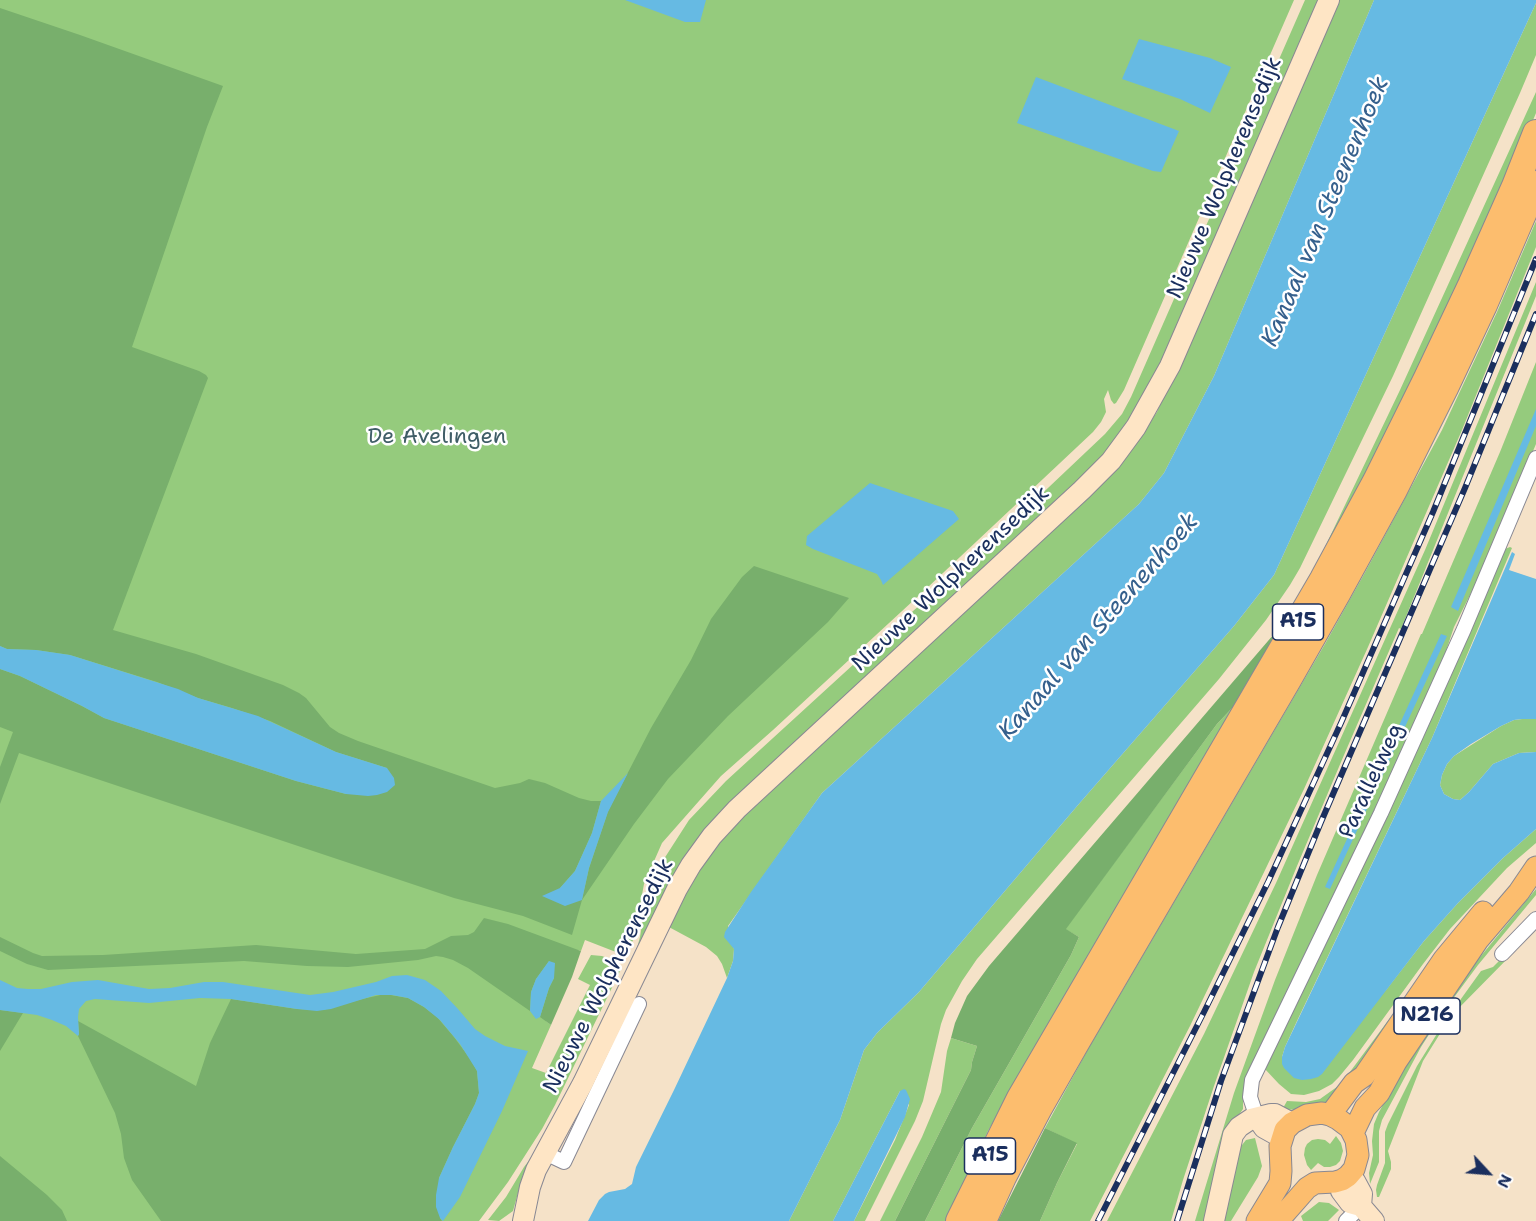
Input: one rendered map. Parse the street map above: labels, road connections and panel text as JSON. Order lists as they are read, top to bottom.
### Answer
{
  "streets": {
    "highway": ["A15"],
    "main road": ["N216"],
    "street": ["Nieuwe Wolpherensedijk", "Parallelweg"]
  },
  "water": ["Kanaal van Steenenhoek"],
  "parks": ["De Avelingen"],
  "north": "bottom right"
}
